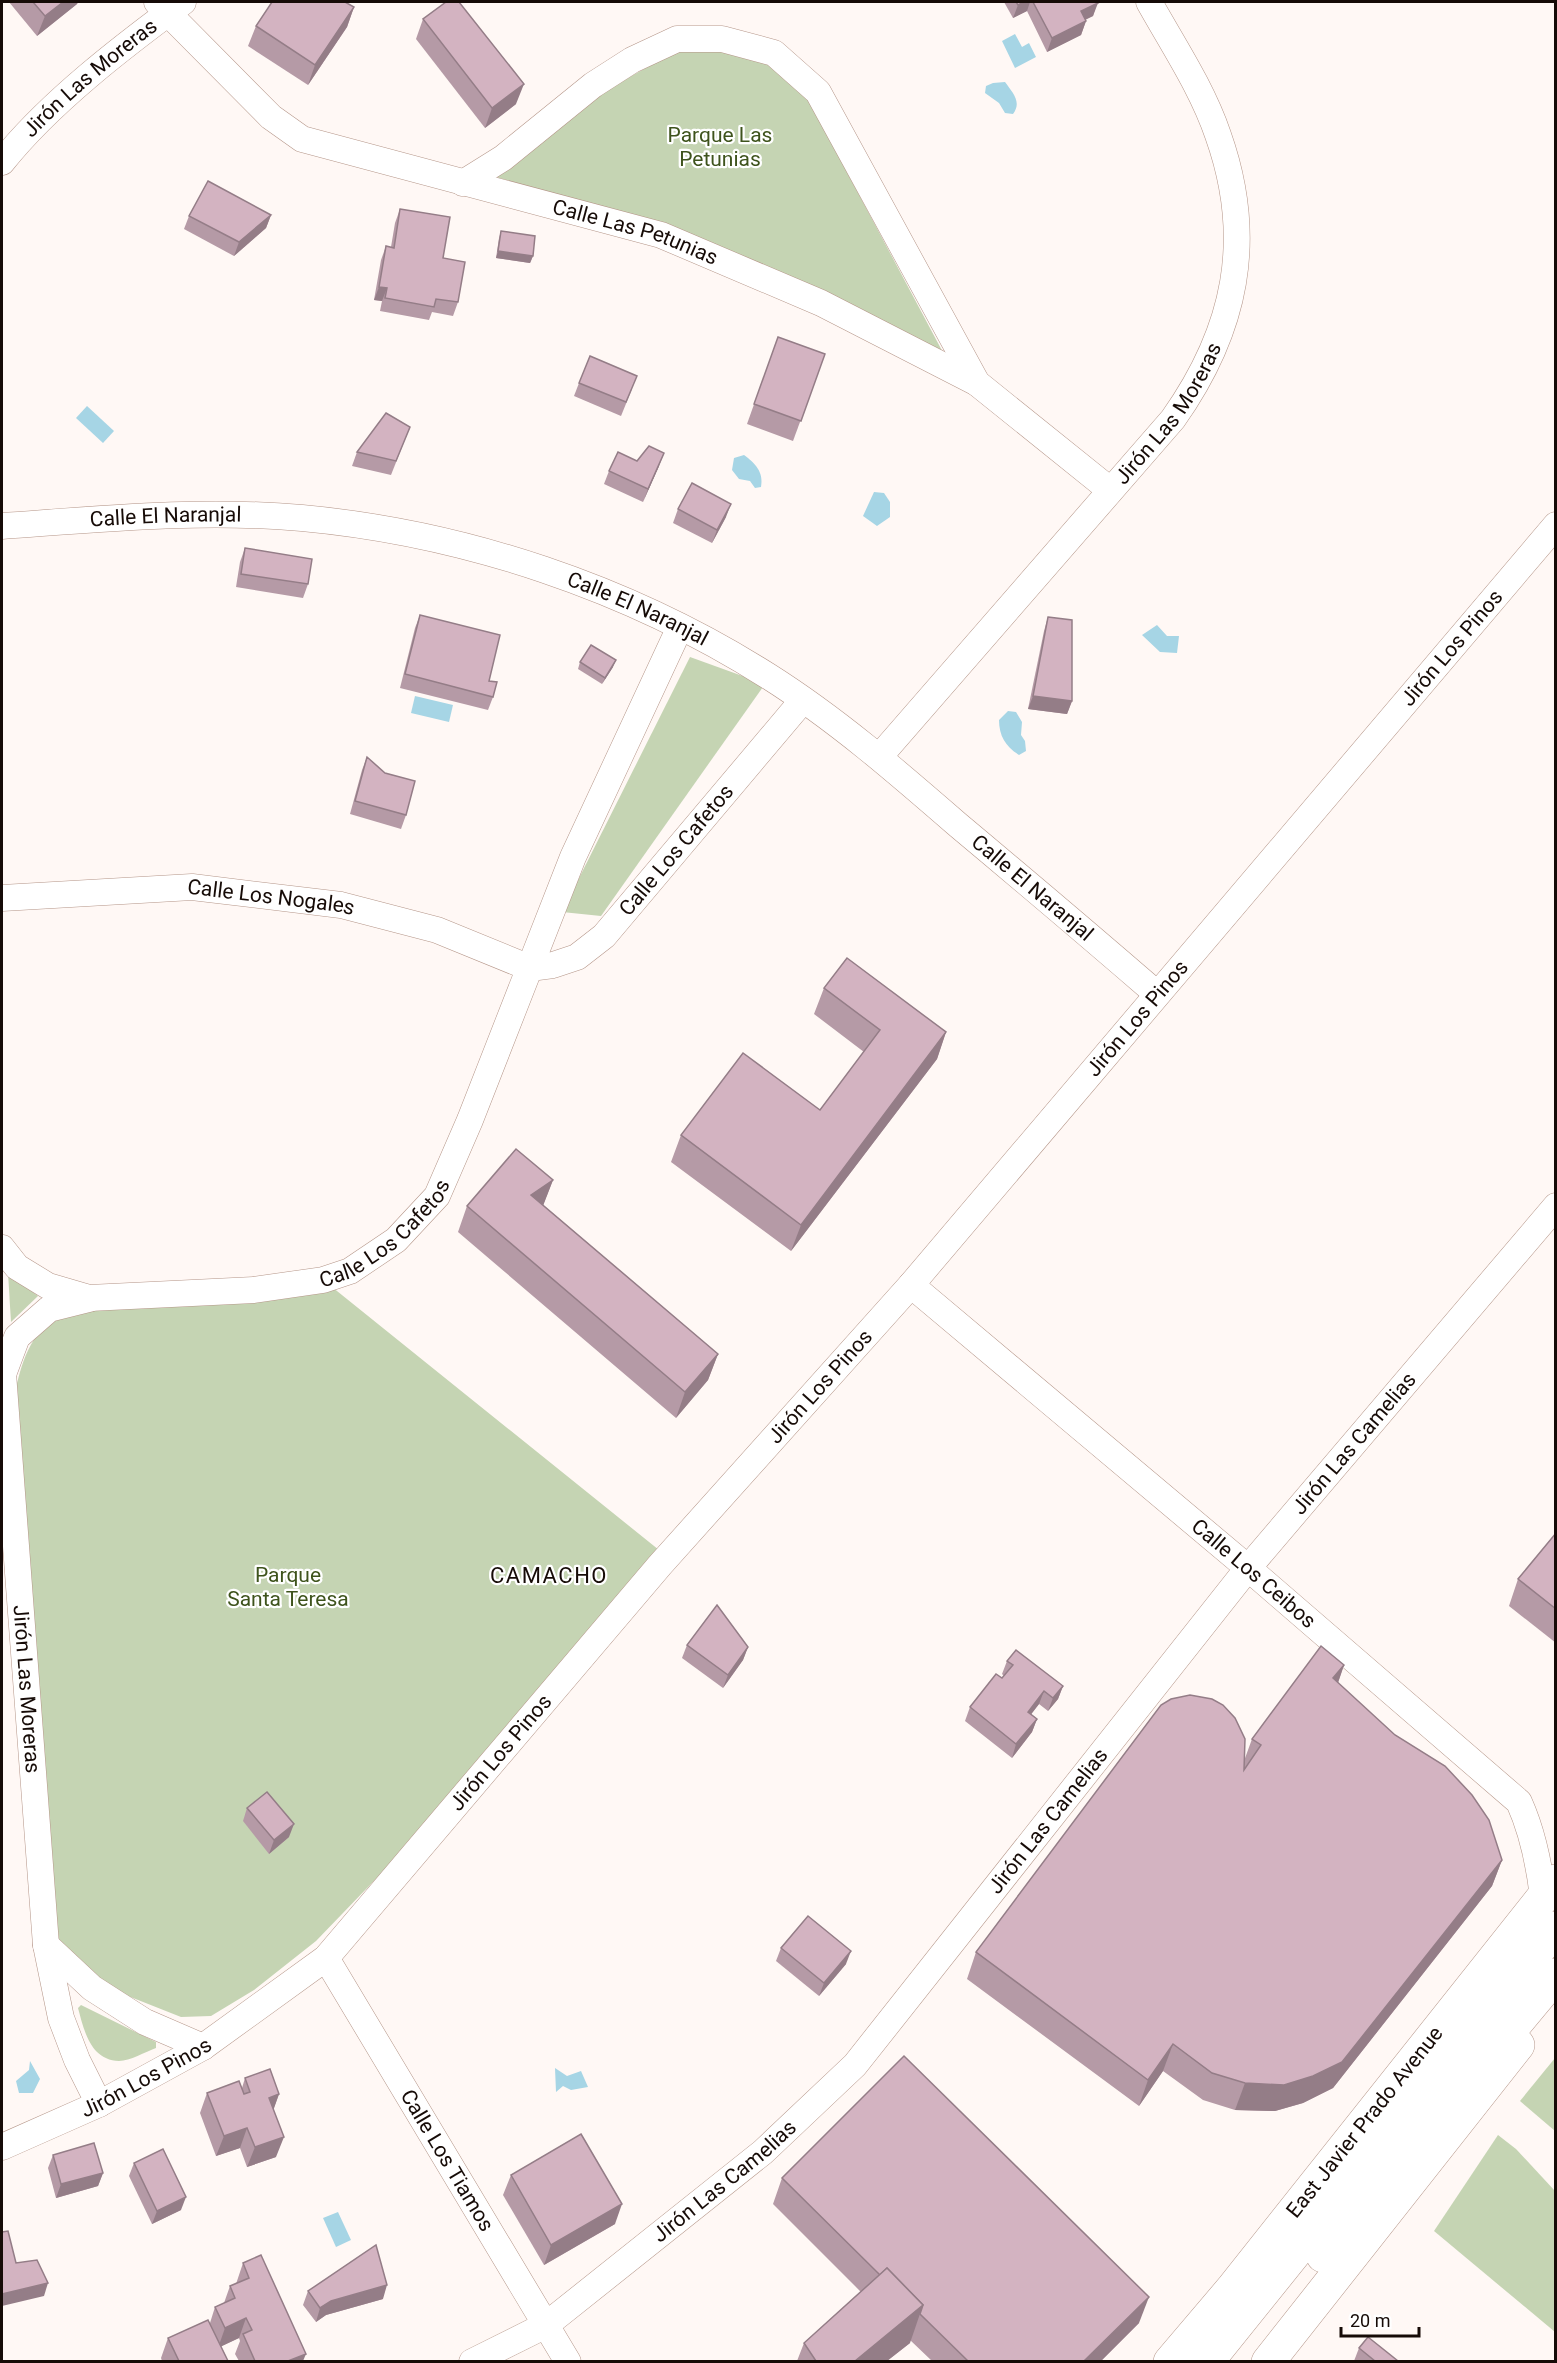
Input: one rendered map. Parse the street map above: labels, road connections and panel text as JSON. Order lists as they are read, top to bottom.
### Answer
{
  "streets": {
    "main road": ["East Javier Prado Avenue"],
    "street": [
      "Jirón Las Moreras",
      "Calle Las Petunias",
      "Calle El Naranjal",
      "Jirón Los Pinos",
      "Calle Los Cafetos",
      "Calle Los Nogales",
      "Jirón Las Camelias",
      "Calle Los Ceibos",
      "Calle Los Tiamos"
    ]
  },
  "crossings": [
    ["Jirón Las Moreras", "Calle Las Petunias"],
    ["Jirón Las Moreras", "Calle El Naranjal"],
    ["Jirón Las Moreras", "Jirón Los Pinos"],
    ["Jirón Las Moreras", "Calle Los Cafetos"],
    ["Calle El Naranjal", "Jirón Los Pinos"],
    ["Calle El Naranjal", "Calle Los Cafetos"],
    ["Jirón Los Pinos", "Calle Los Ceibos"],
    ["Jirón Los Pinos", "Calle Los Tiamos"],
    ["Calle Los Cafetos", "Calle Los Nogales"],
    ["Jirón Las Camelias", "Calle Los Ceibos"],
    ["Jirón Las Camelias", "Calle Los Tiamos"],
    ["Calle Los Ceibos", "East Javier Prado Avenue"]
  ],
  "districts": ["CAMACHO"],
  "parks": ["Parque Las Petunias", "Parque Santa Teresa"],
  "scale_bar": "20 m"
}
